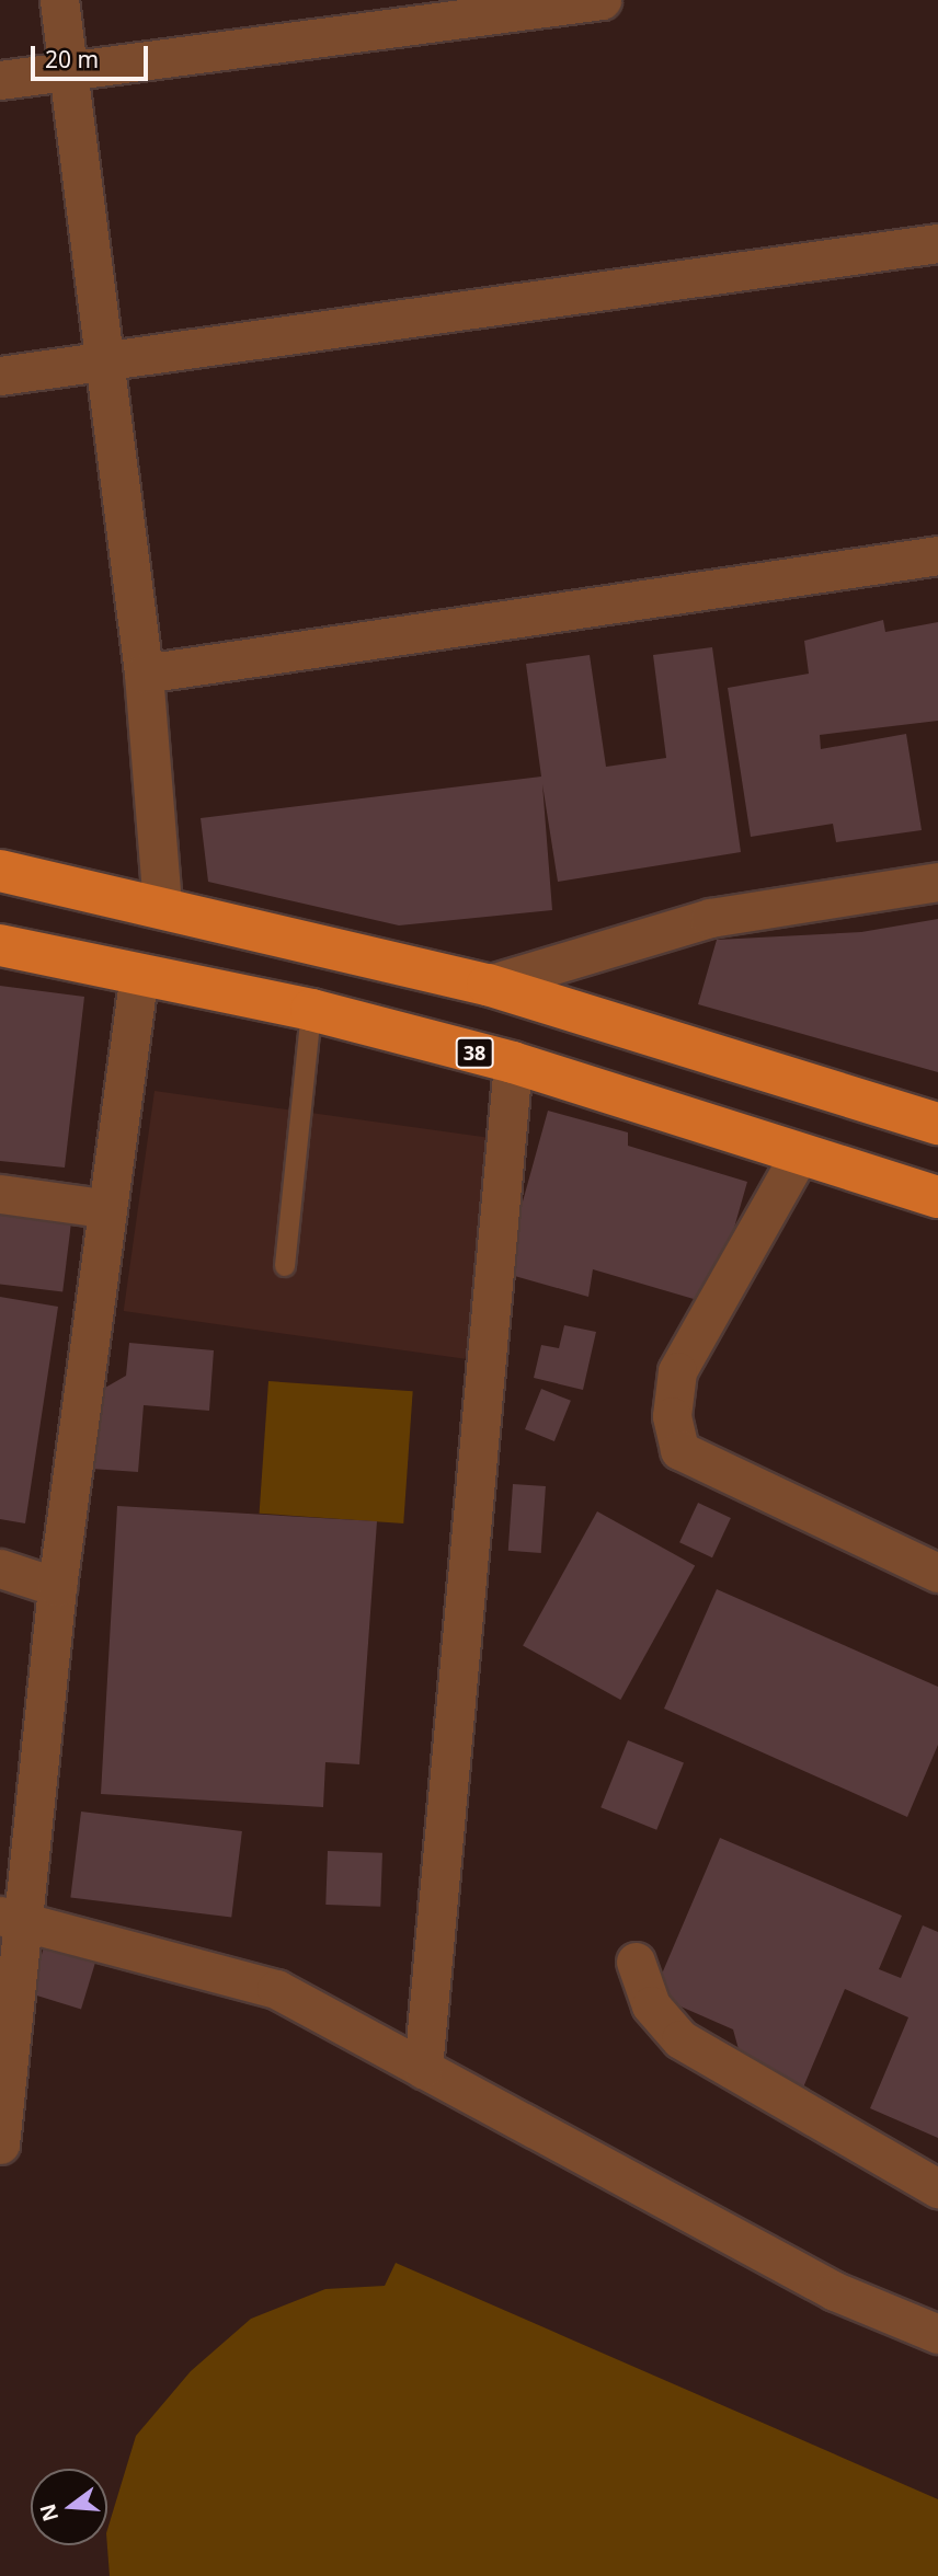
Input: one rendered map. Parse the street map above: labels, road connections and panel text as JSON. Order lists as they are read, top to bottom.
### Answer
{
  "streets": {
    "main road": ["38"]
  },
  "scale_bar": "20 m",
  "north": "left"
}
